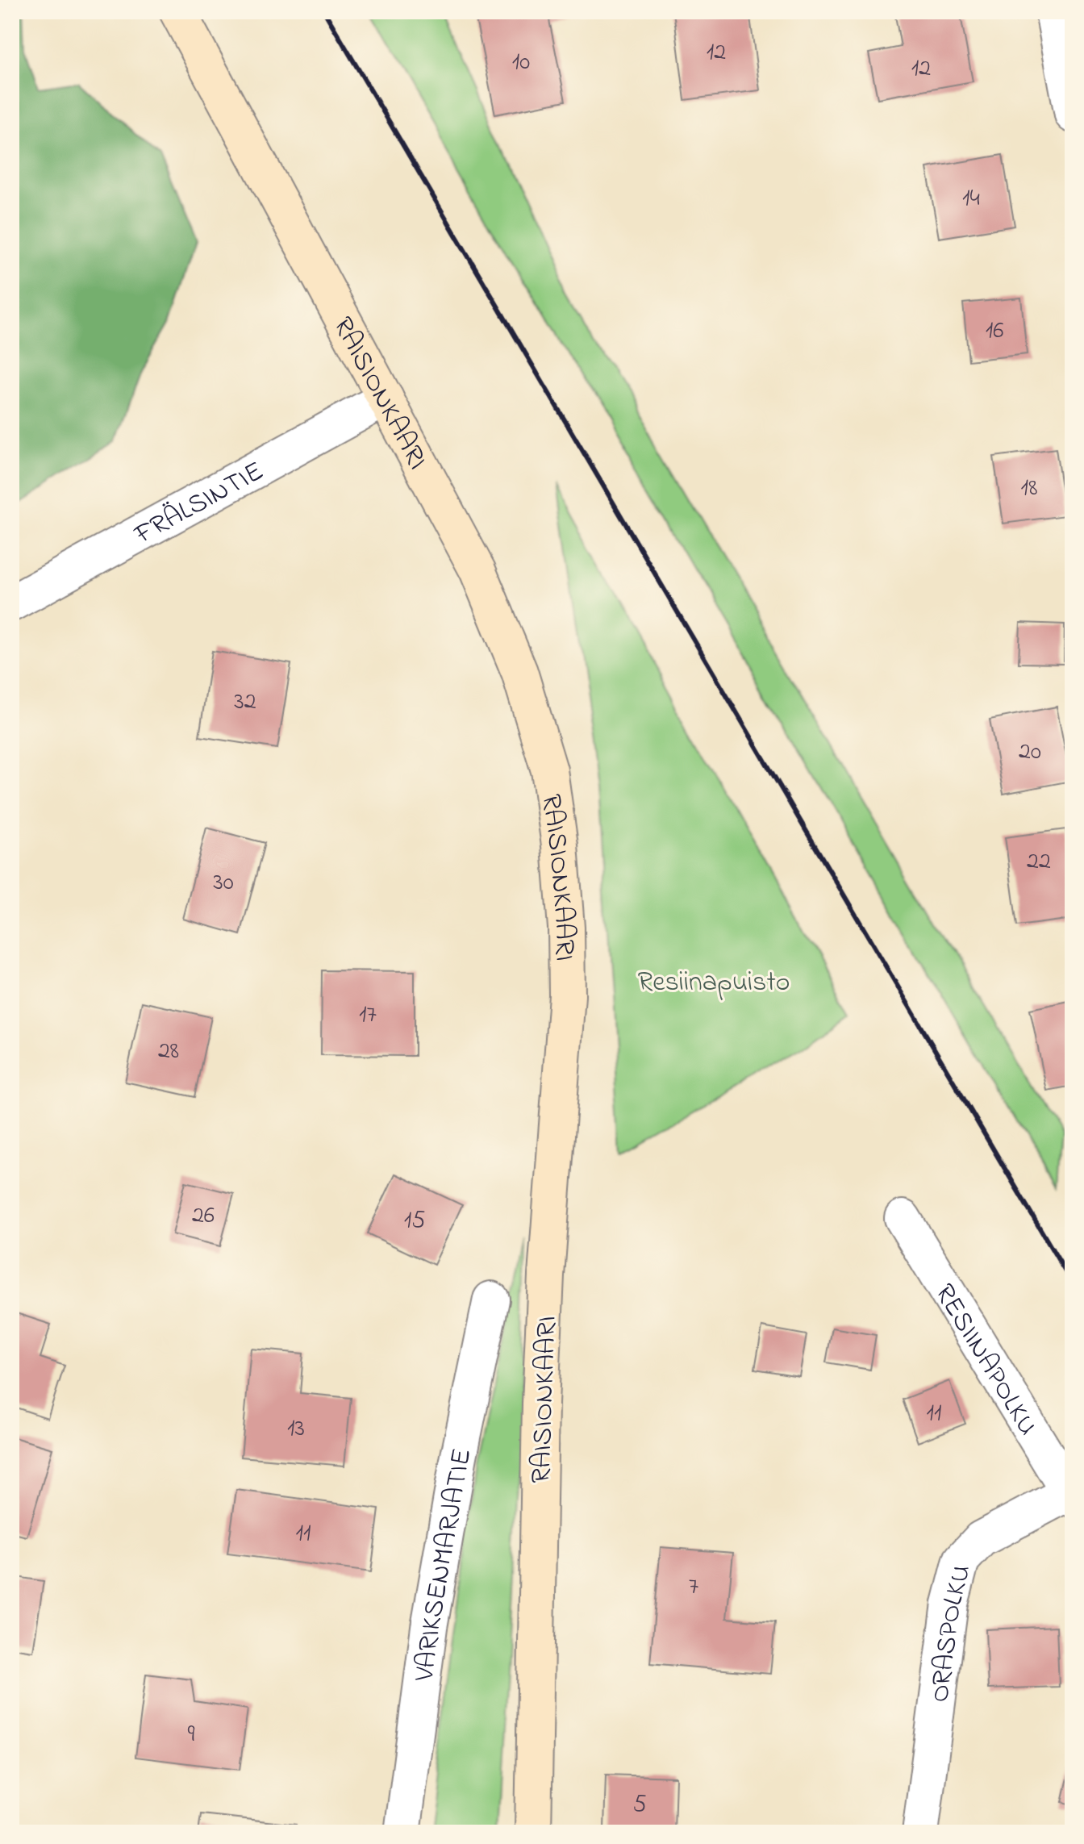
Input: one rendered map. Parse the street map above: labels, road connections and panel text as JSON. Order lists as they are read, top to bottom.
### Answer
{
  "streets": {
    "main road": ["RAISIONKAARI"],
    "street": [
      "FRÄLSINTIE",
      "RESIINAPOLKU",
      "VARIKSENMARJATIE",
      "ORASPOLKU"
    ]
  },
  "crossings": [
    ["RAISIONKAARI", "FRÄLSINTIE"],
    ["RESIINAPOLKU", "ORASPOLKU"]
  ],
  "parks": ["Resiinapuisto"],
  "house_numbers": [
    "12",
    "10",
    "12",
    "14",
    "16",
    "18",
    "32",
    "20",
    "22",
    "30",
    "17",
    "28",
    "26",
    "15",
    "11",
    "13",
    "11",
    "7",
    "9",
    "5"
  ]
}
